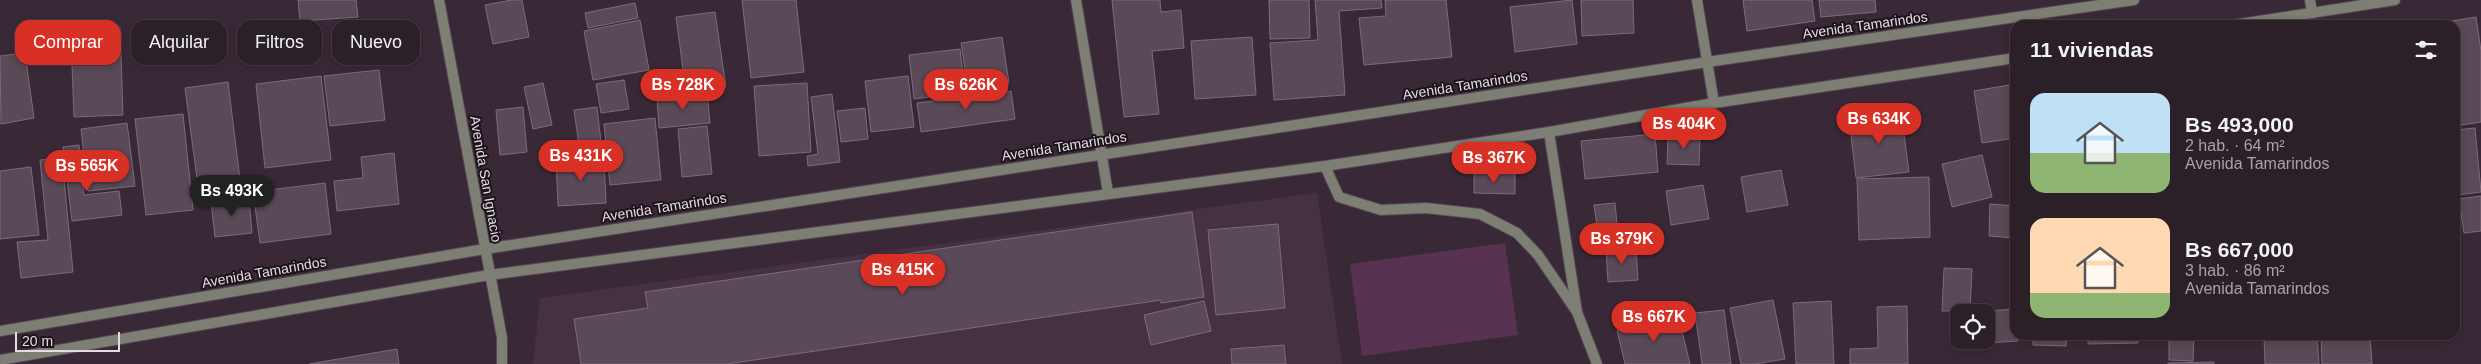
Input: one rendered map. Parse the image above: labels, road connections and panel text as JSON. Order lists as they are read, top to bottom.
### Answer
{
  "streets": {
    "street": ["Avenida Tamarindos", "Avenida San Ignacio"]
  },
  "crossings": [
    ["Avenida Tamarindos", "Avenida San Ignacio"]
  ],
  "scale_bar": "20 m",
  "page": {
    "chip": [
      "Comprar",
      "Alquilar",
      "Filtros",
      "Nuevo"
    ],
    "heading": "11 viviendas",
    "price": [
      "Bs 728K",
      "Bs 626K",
      "Bs 634K",
      "Bs 404K",
      "Bs 431K",
      "Bs 367K",
      "Bs 565K",
      "Bs 493K",
      "Bs 379K",
      "Bs 415K",
      "Bs 667K"
    ],
    "list": [
      {
        "name": "Bs 493,000",
        "note": "2 hab. · 64 m² · Avenida Tamarindos"
      },
      {
        "name": "Bs 667,000",
        "note": "3 hab. · 86 m² · Avenida Tamarindos"
      }
    ],
    "scale": "20 m"
  }
}
